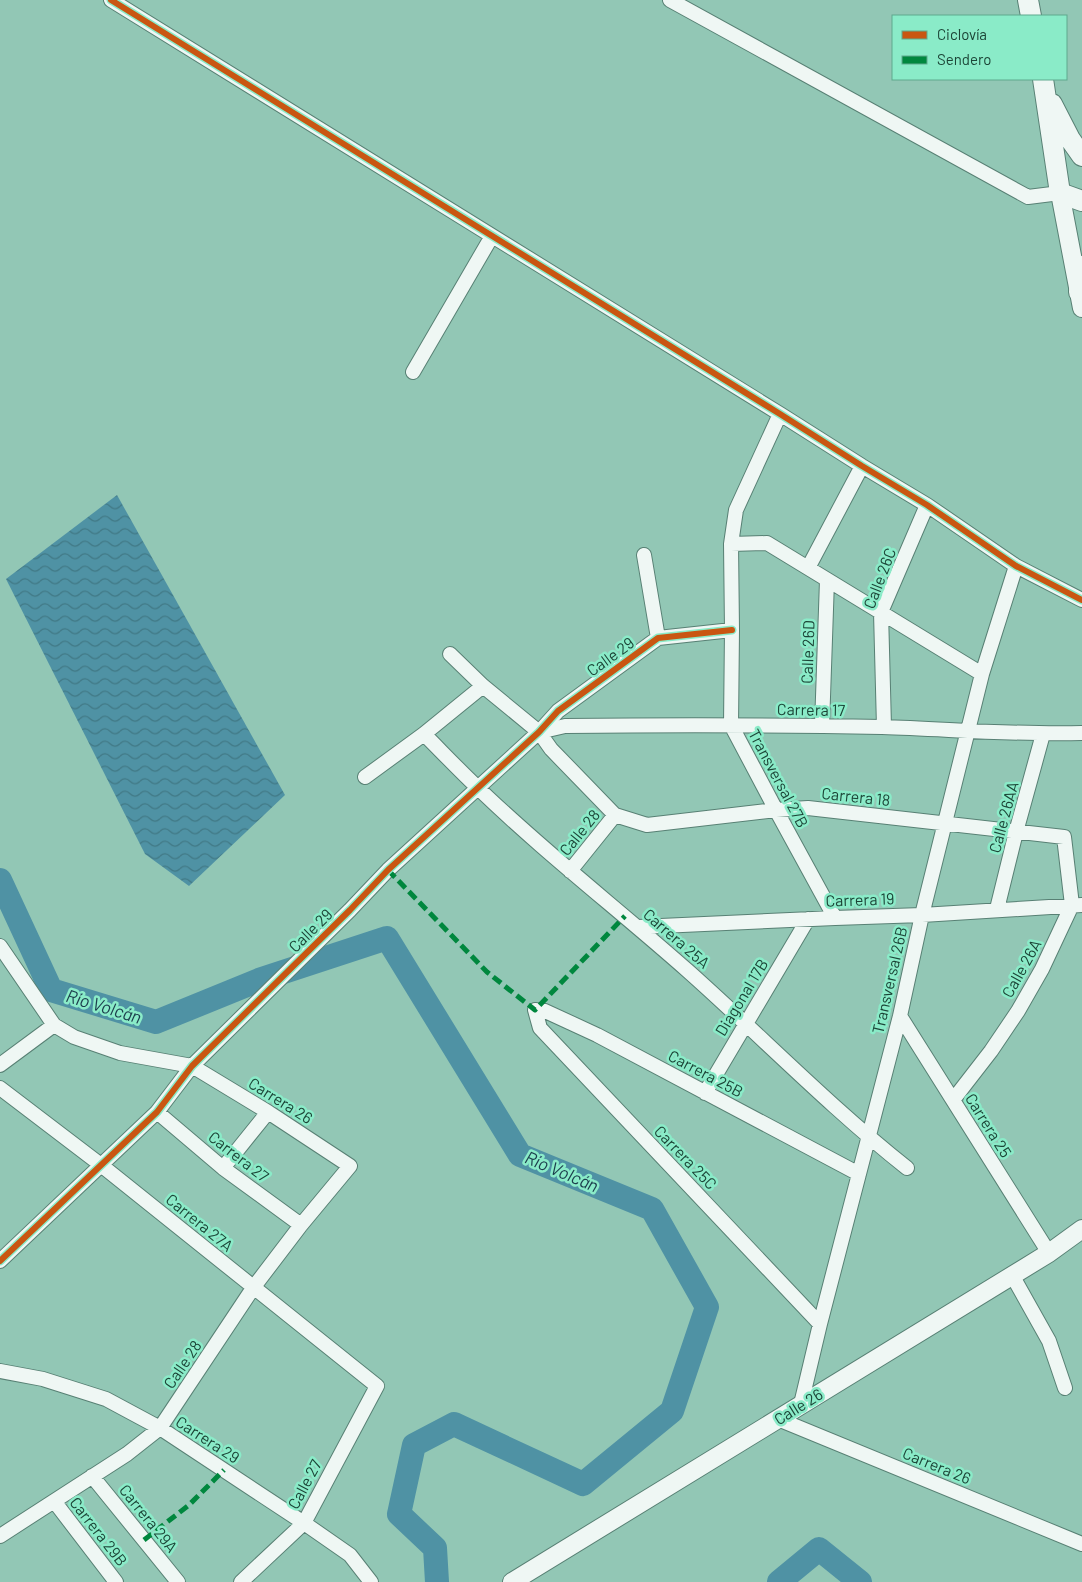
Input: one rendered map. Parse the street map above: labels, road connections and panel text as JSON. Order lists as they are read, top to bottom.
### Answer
{
  "streets": {
    "main road": ["Calle 26"],
    "street": [
      "Calle 26C",
      "Calle 26D",
      "Calle 29",
      "Carrera 17",
      "Transversal 27B",
      "Carrera 18",
      "Calle 26AA",
      "Calle 28",
      "Carrera 19",
      "Carrera 25A",
      "Calle 26A",
      "Transversal 26B",
      "Diagonal 17B",
      "Carrera 25B",
      "Carrera 26",
      "Carrera 25",
      "Carrera 27",
      "Carrera 25C",
      "Carrera 27A",
      "Carrera 29",
      "Calle 27",
      "Carrera 29A",
      "Carrera 29B"
    ]
  },
  "crossings": [
    ["Calle 26C", "Carrera 17"],
    ["Calle 26D", "Carrera 17"],
    ["Calle 29", "Carrera 17"],
    ["Calle 29", "Carrera 25A"],
    ["Calle 29", "Carrera 26"],
    ["Calle 29", "Carrera 27"],
    ["Calle 29", "Carrera 27A"],
    ["Carrera 17", "Transversal 27B"],
    ["Carrera 17", "Calle 26AA"],
    ["Carrera 17", "Transversal 26B"],
    ["Transversal 27B", "Carrera 18"],
    ["Transversal 27B", "Carrera 19"],
    ["Carrera 18", "Calle 26AA"],
    ["Carrera 18", "Calle 28"],
    ["Carrera 18", "Carrera 19"],
    ["Carrera 18", "Calle 26A"],
    ["Carrera 18", "Transversal 26B"],
    ["Calle 26AA", "Carrera 19"],
    ["Calle 28", "Carrera 25A"],
    ["Calle 28", "Carrera 26"],
    ["Calle 28", "Carrera 27"],
    ["Calle 28", "Carrera 27A"],
    ["Calle 28", "Carrera 29"],
    ["Calle 28", "Carrera 29A"],
    ["Calle 28", "Carrera 29B"],
    ["Carrera 19", "Carrera 25A"],
    ["Carrera 19", "Calle 26A"],
    ["Carrera 19", "Transversal 26B"],
    ["Carrera 19", "Diagonal 17B"],
    ["Carrera 25A", "Transversal 26B"],
    ["Carrera 25A", "Diagonal 17B"],
    ["Calle 26A", "Carrera 25"],
    ["Transversal 26B", "Carrera 25B"],
    ["Transversal 26B", "Carrera 25"],
    ["Transversal 26B", "Carrera 25C"],
    ["Transversal 26B", "Calle 26"],
    ["Diagonal 17B", "Carrera 25B"],
    ["Carrera 25B", "Carrera 25C"],
    ["Carrera 26", "Calle 26"],
    ["Carrera 25", "Calle 26"],
    ["Carrera 27A", "Calle 27"],
    ["Carrera 29", "Calle 27"]
  ],
  "water": ["Río Volcán"],
  "legend": ["Ciclovía", "Sendero"]
}
